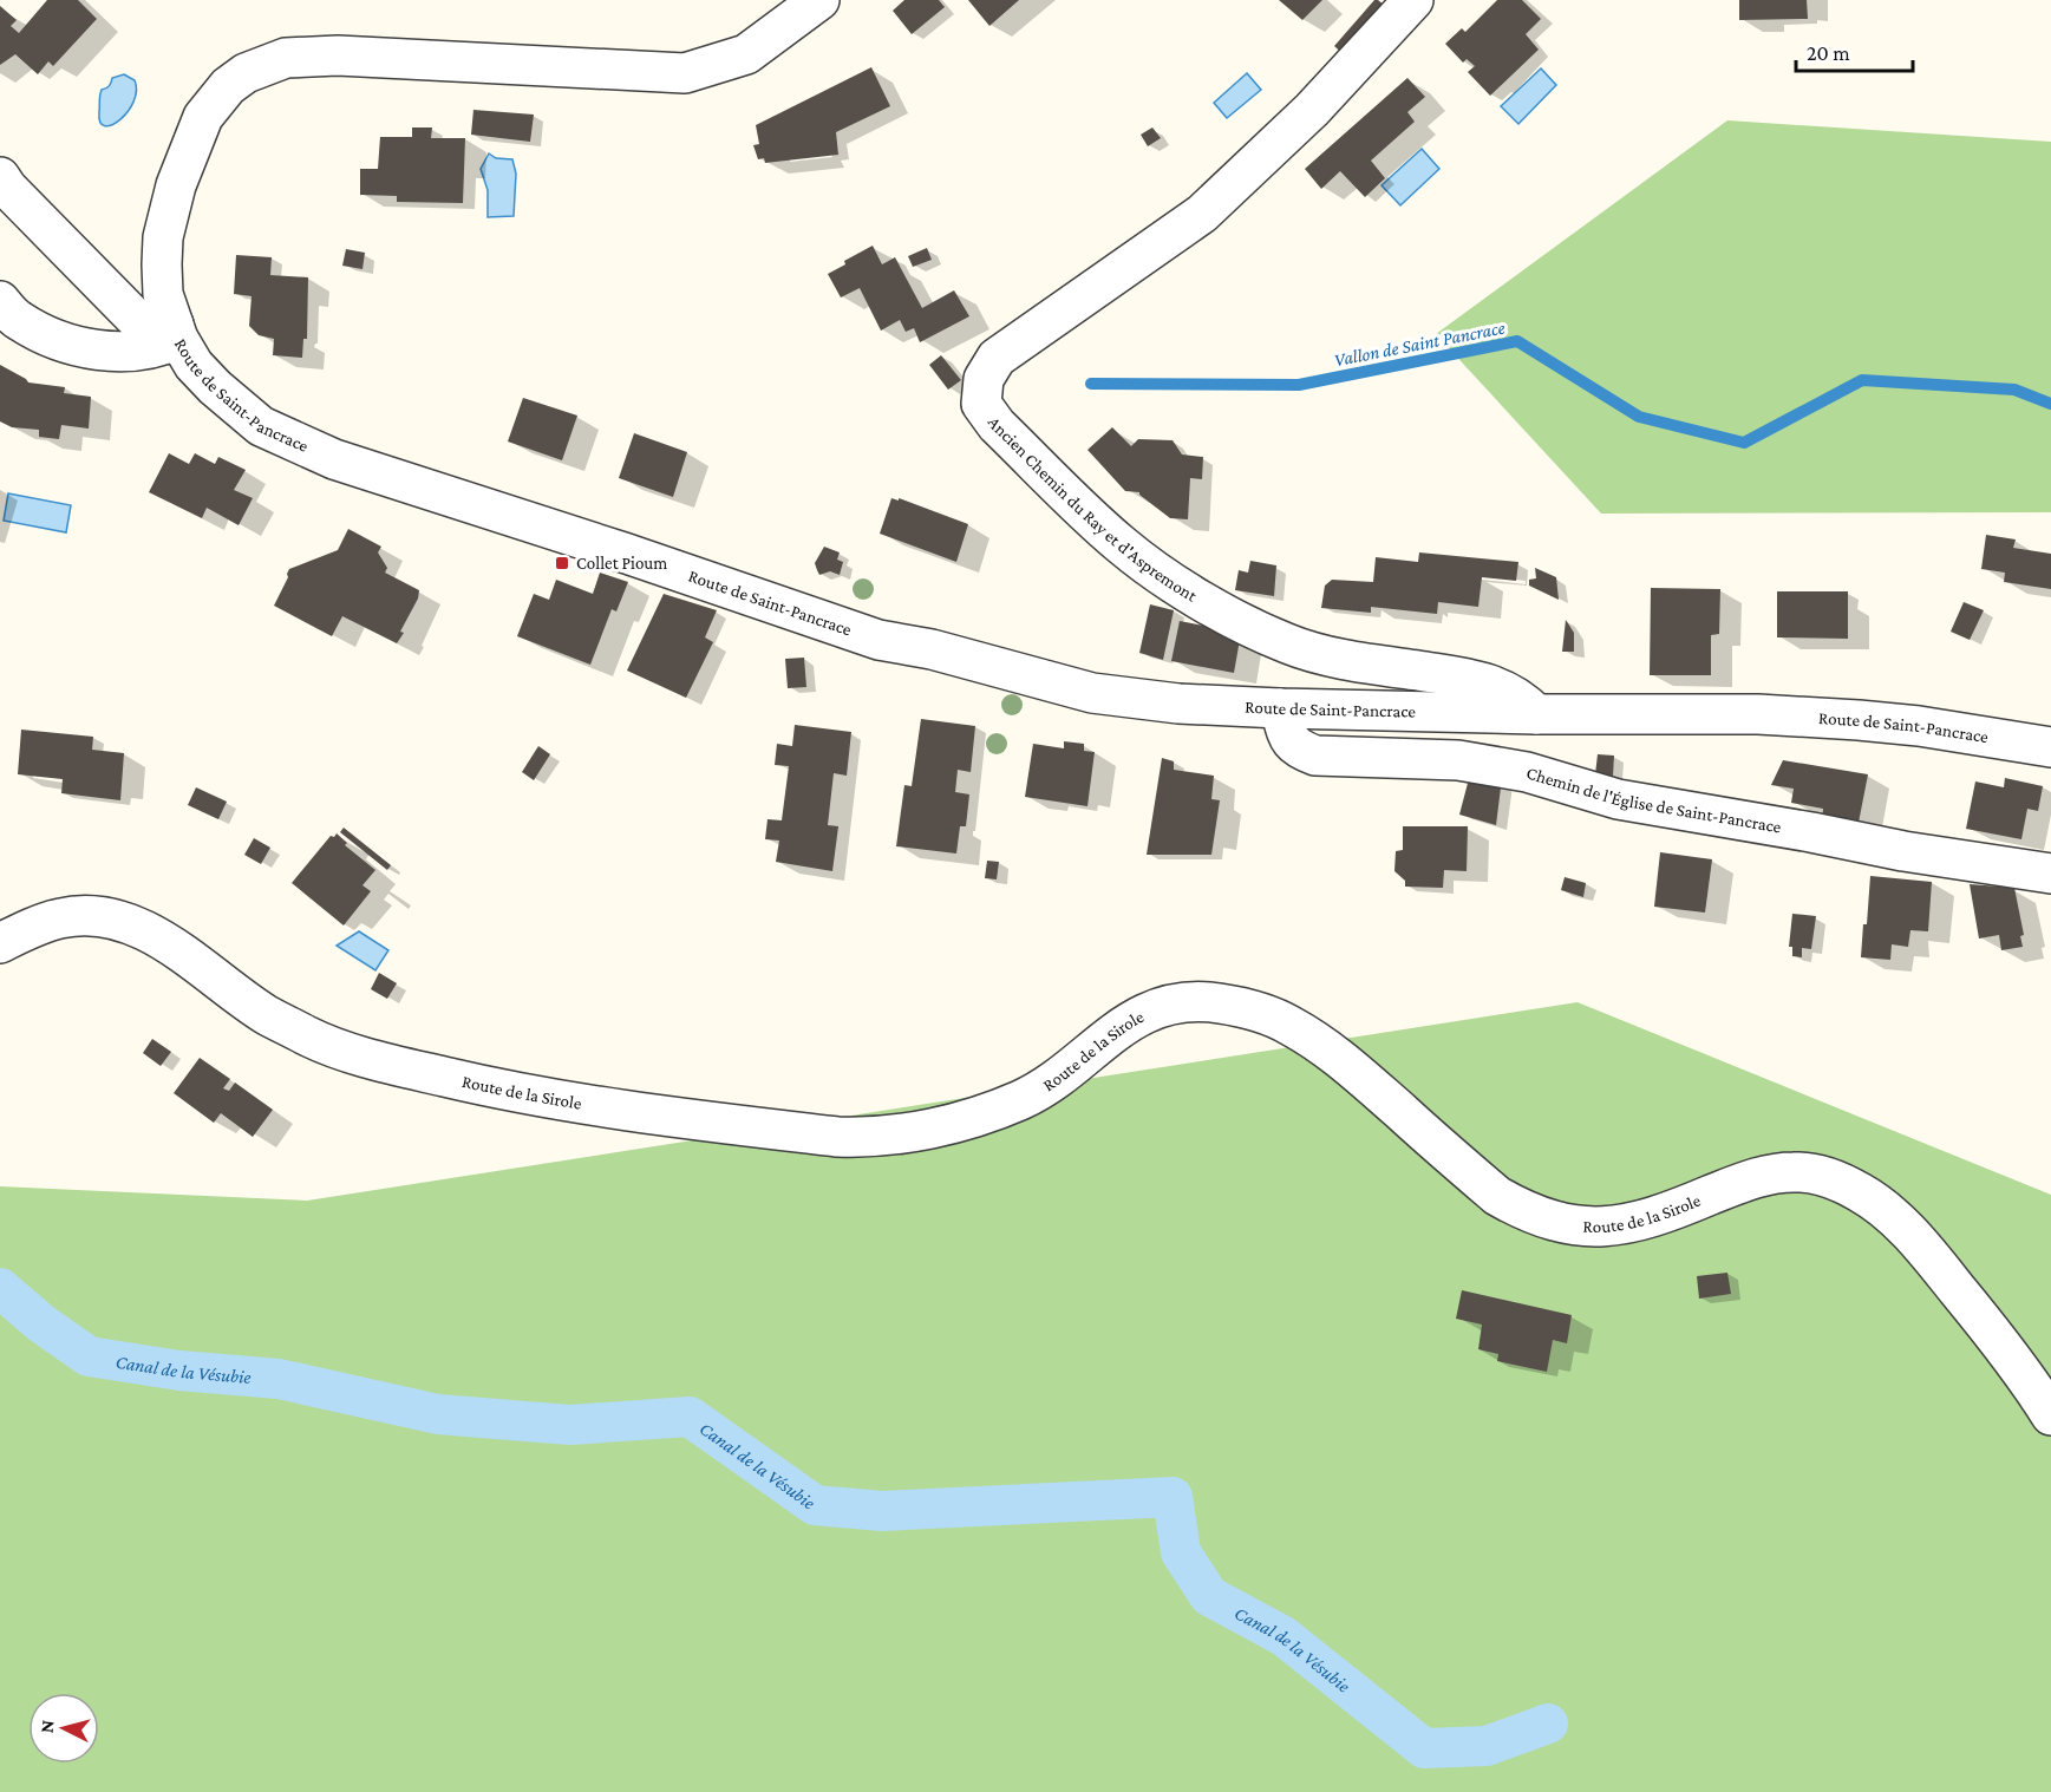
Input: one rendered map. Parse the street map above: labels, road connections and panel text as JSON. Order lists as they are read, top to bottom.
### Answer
{
  "streets": {
    "street": [
      "Route de Saint-Pancrace",
      "Ancien Chemin du Ray et d'Aspremont",
      "Chemin de l'Église de Saint-Pancrace",
      "Route de la Sirole"
    ]
  },
  "crossings": [
    ["Route de Saint-Pancrace", "Ancien Chemin du Ray et d'Aspremont"],
    ["Route de Saint-Pancrace", "Chemin de l'Église de Saint-Pancrace"]
  ],
  "water": ["Vallon de Saint Pancrace", "Canal de la Vésubie"],
  "places": {
    "transit": ["Collet Pioum"]
  },
  "scale_bar": "20 m",
  "north": "left"
}
